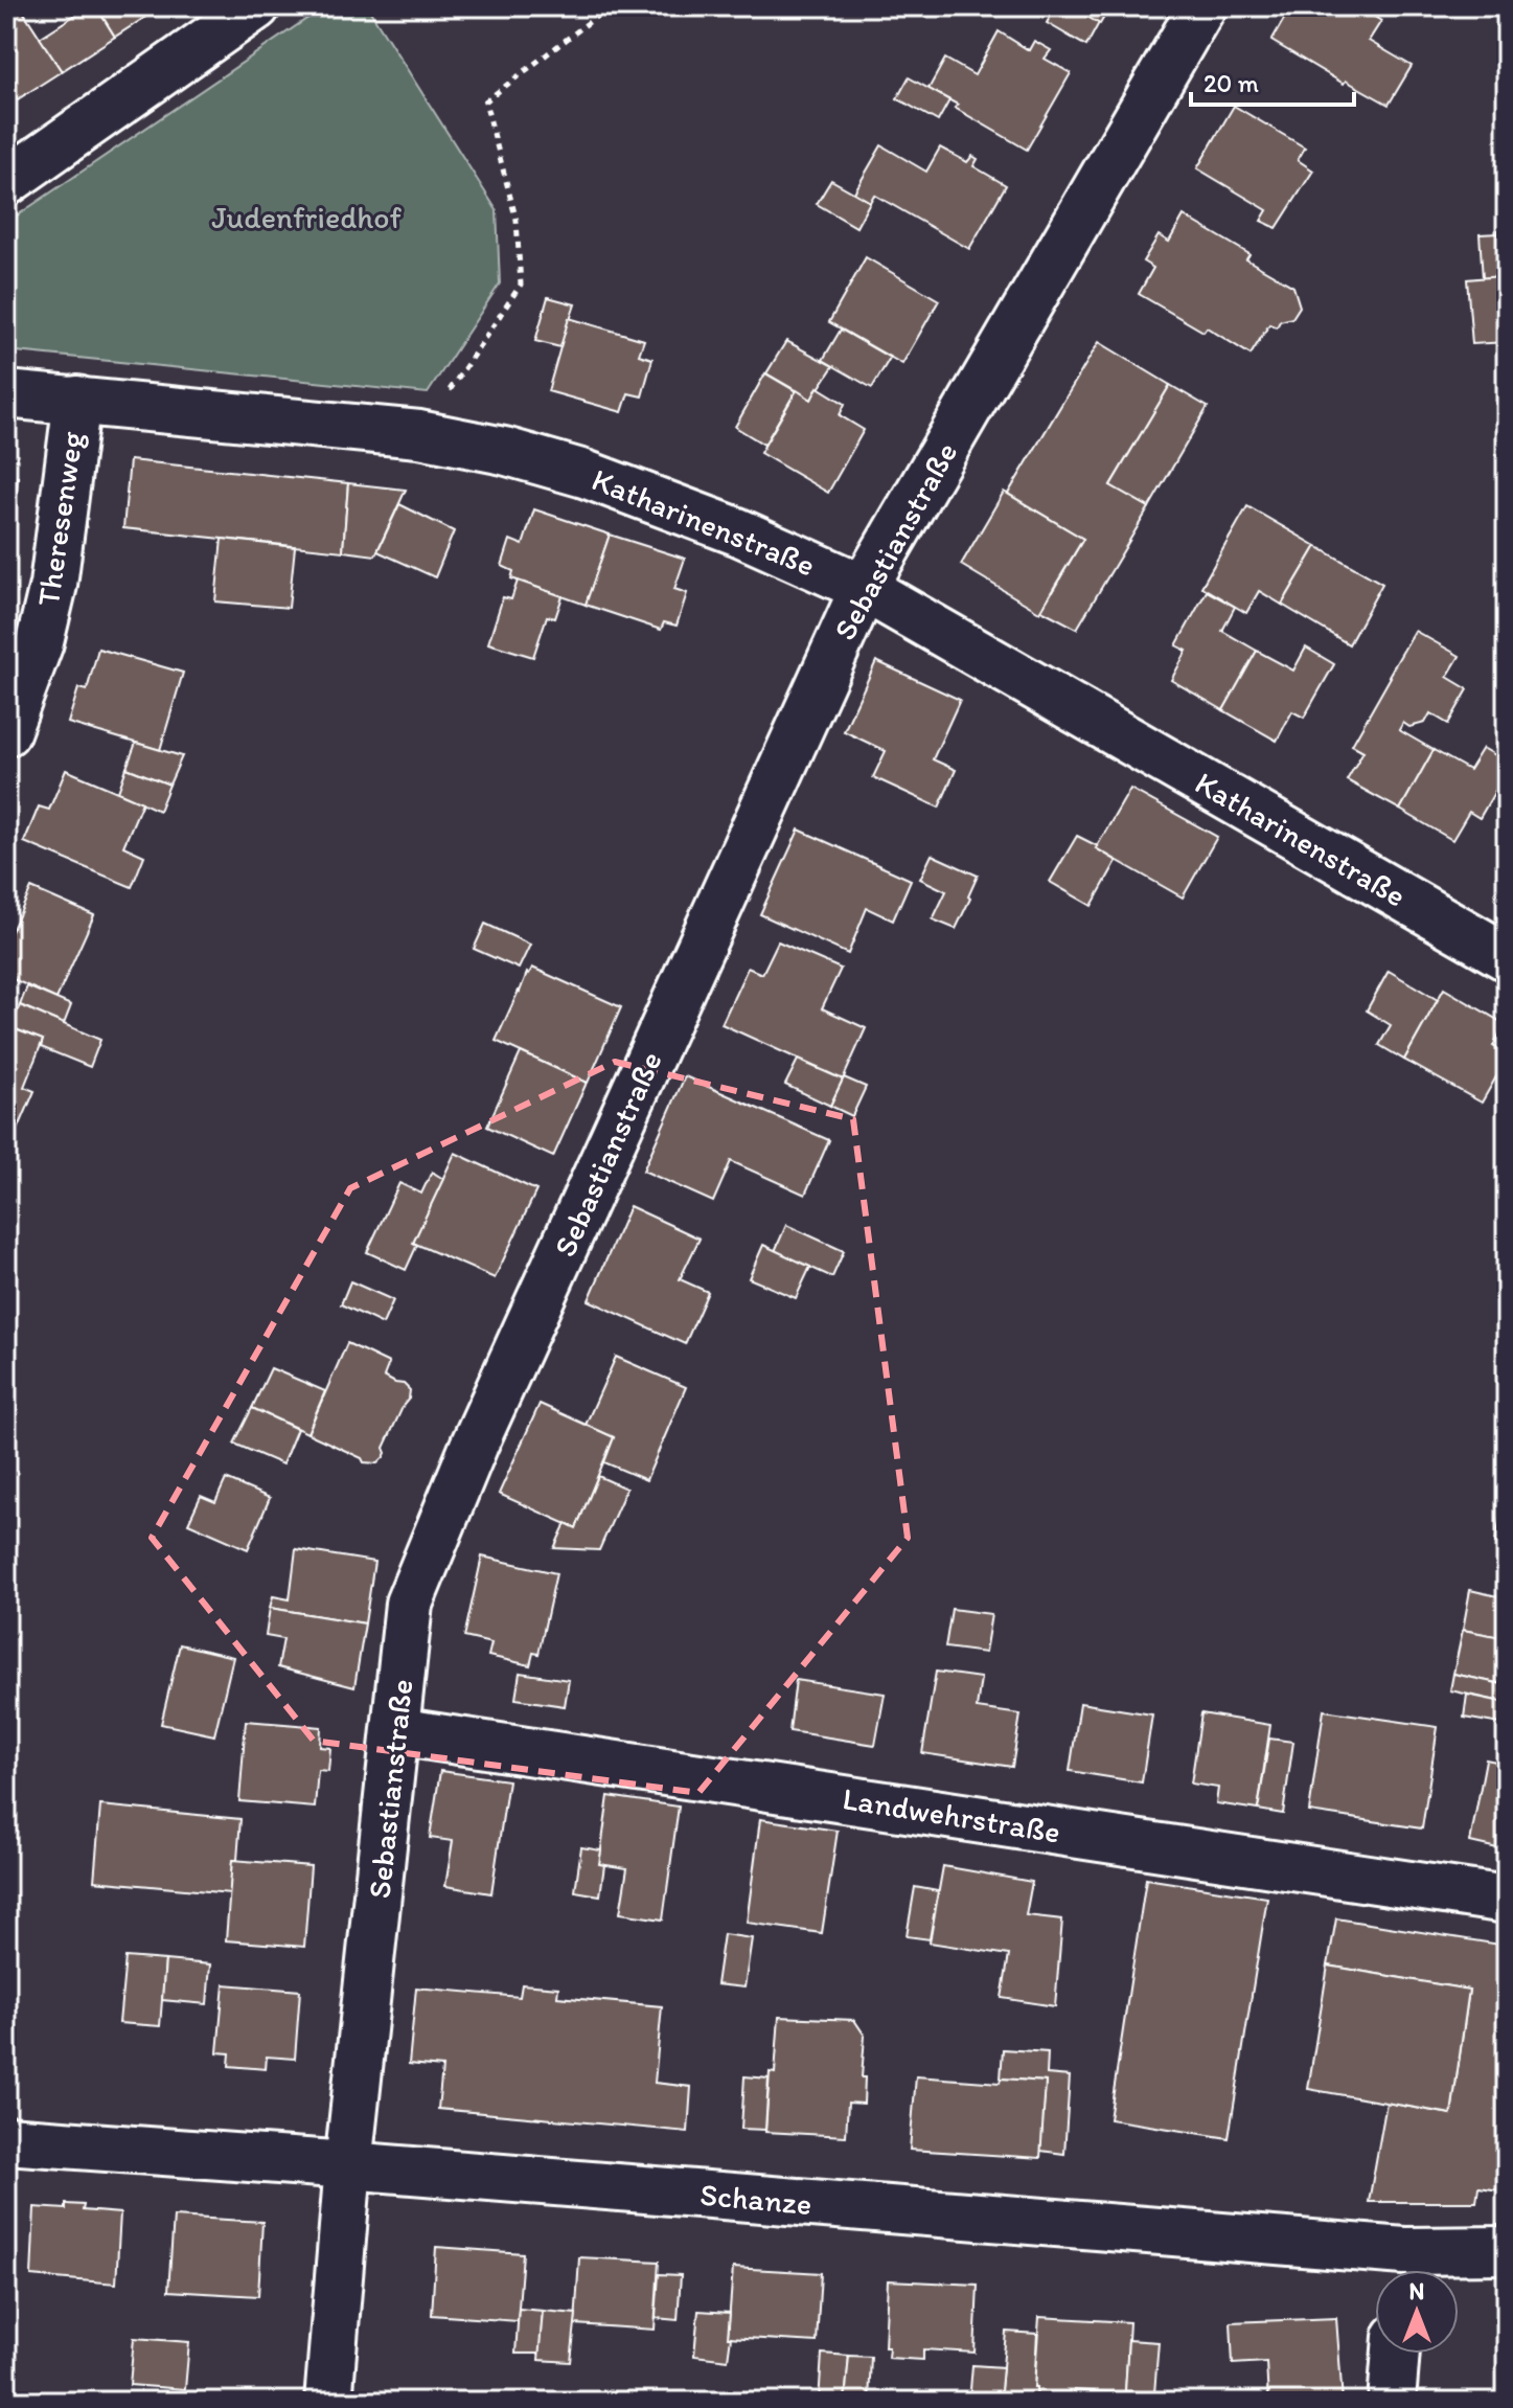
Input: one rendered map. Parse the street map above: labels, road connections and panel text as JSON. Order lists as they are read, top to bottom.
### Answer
{
  "streets": {
    "street": [
      "Theresenweg",
      "Katharinenstraße",
      "Sebastianstraße",
      "Landwehrstraße",
      "Schanze"
    ]
  },
  "crossings": [
    ["Theresenweg", "Katharinenstraße"],
    ["Katharinenstraße", "Sebastianstraße"],
    ["Sebastianstraße", "Landwehrstraße"],
    ["Sebastianstraße", "Schanze"]
  ],
  "parks": ["Judenfriedhof"],
  "scale_bar": "20 m",
  "north": "top"
}
